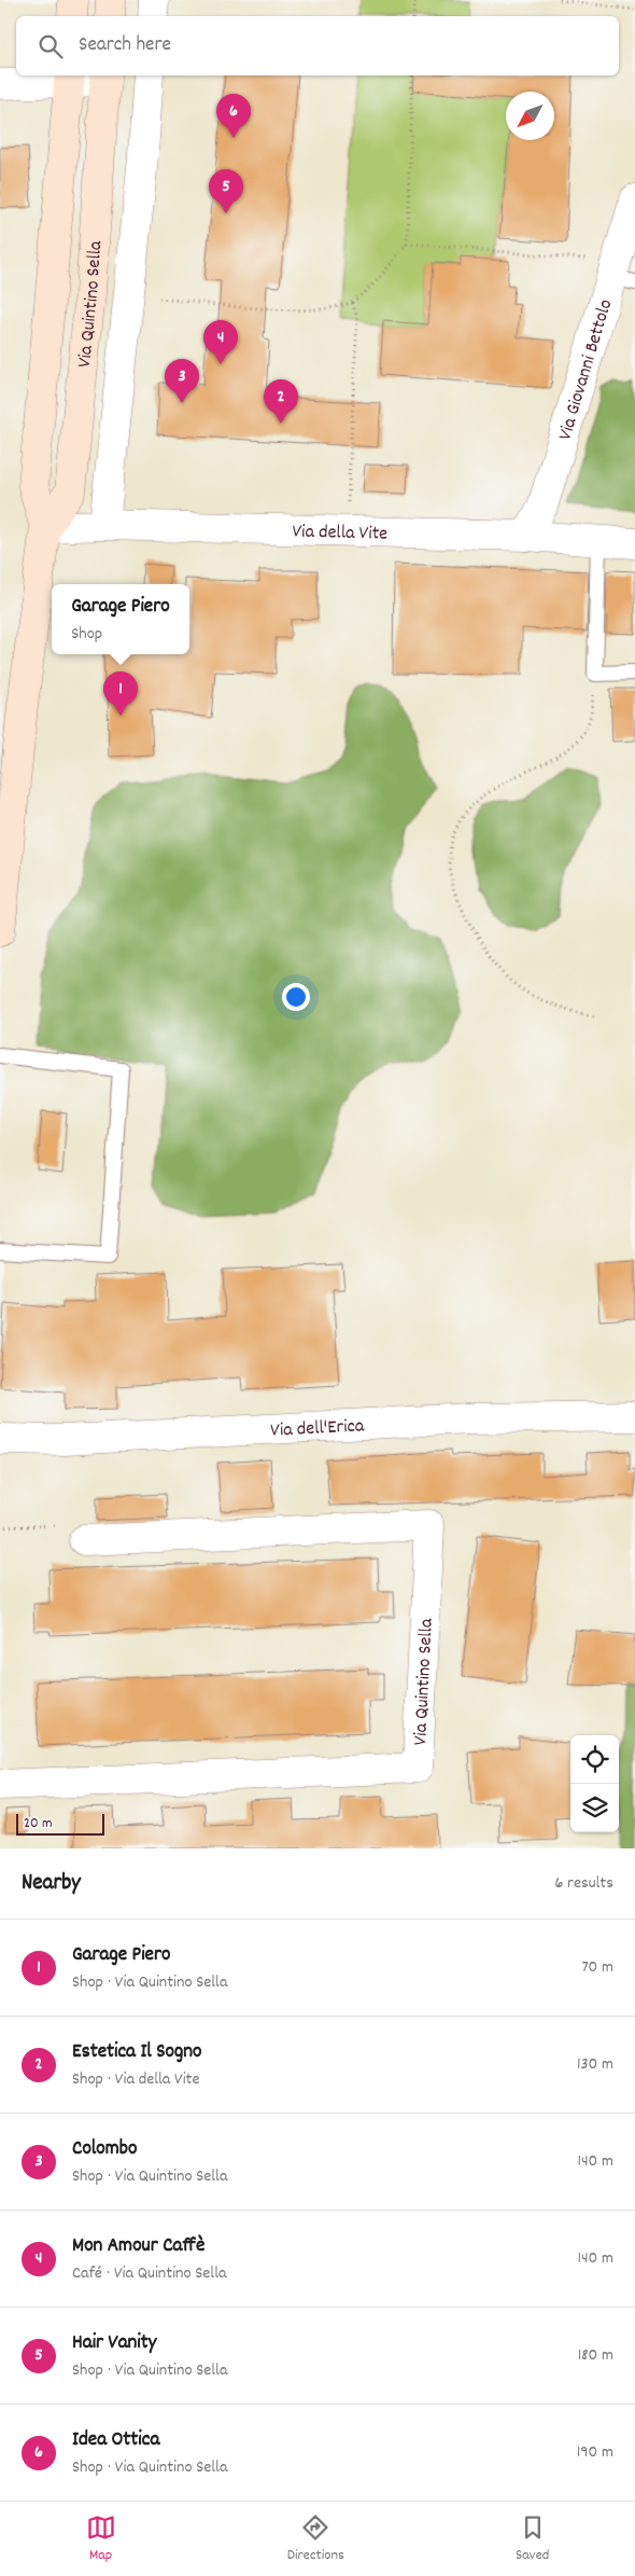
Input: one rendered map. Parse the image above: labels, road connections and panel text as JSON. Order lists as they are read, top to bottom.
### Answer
{
  "streets": {
    "street": [
      "Via Quintino Sella",
      "Via Giovanni Bettolo",
      "Via della Vite",
      "Via dell'Erica"
    ]
  },
  "crossings": [
    ["Via Quintino Sella", "Via della Vite"],
    ["Via Giovanni Bettolo", "Via della Vite"]
  ],
  "scale_bar": "20 m",
  "north": "bottom left",
  "page": {
    "search": "Search here",
    "pins": [
      "6",
      "5",
      "4",
      "3",
      "2",
      "1"
    ],
    "popup": ["Garage Piero", "Shop"],
    "scale": "20 m",
    "heading": ["Nearby", "6 results"],
    "list": [
      {
        "mark": "1",
        "name": "Garage Piero",
        "note": "Shop · Via Quintino Sella",
        "value": "70 m"
      },
      {
        "mark": "2",
        "name": "Estetica Il Sogno",
        "note": "Shop · Via della Vite",
        "value": "130 m"
      },
      {
        "mark": "3",
        "name": "Colombo",
        "note": "Shop · Via Quintino Sella",
        "value": "140 m"
      },
      {
        "mark": "4",
        "name": "Mon Amour Caffè",
        "note": "Café · Via Quintino Sella",
        "value": "140 m"
      },
      {
        "mark": "5",
        "name": "Hair Vanity",
        "note": "Shop · Via Quintino Sella",
        "value": "180 m"
      },
      {
        "mark": "6",
        "name": "Idea Ottica",
        "note": "Shop · Via Quintino Sella",
        "value": "190 m"
      }
    ],
    "nav": ["Map", "Directions", "Saved"]
  }
}
